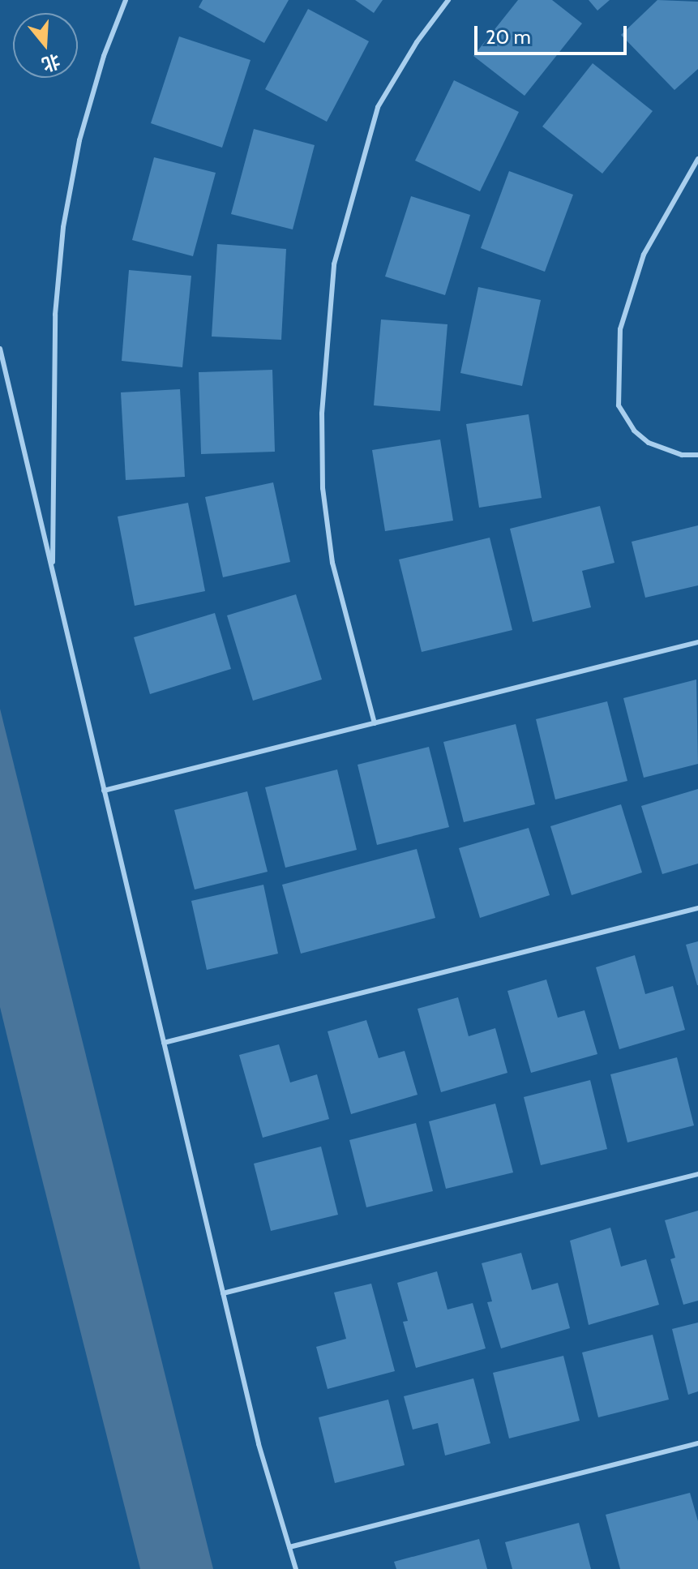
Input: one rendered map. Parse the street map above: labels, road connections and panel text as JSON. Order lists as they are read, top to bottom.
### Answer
{
  "scale_bar": "20 m",
  "north": "bottom"
}
